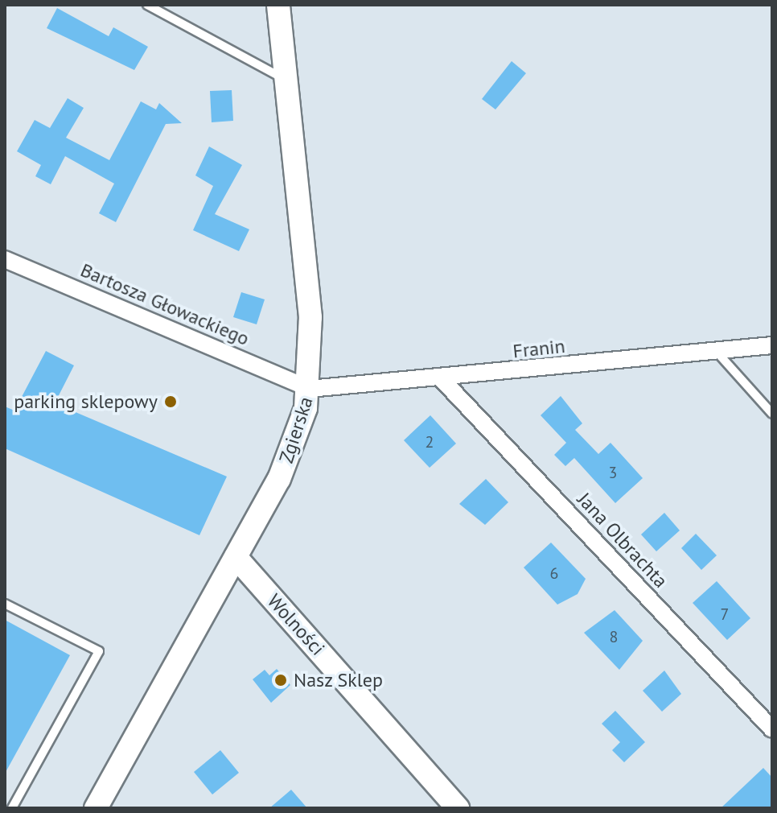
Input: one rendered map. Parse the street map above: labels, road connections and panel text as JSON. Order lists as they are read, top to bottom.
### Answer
{
  "streets": {
    "main road": ["Zgierska", "Wolności"],
    "street": ["Bartosza Głowackiego", "Franin", "Jana Olbrachta"]
  },
  "crossings": [
    ["Bartosza Głowackiego", "Franin"],
    ["Bartosza Głowackiego", "Zgierska"],
    ["Franin", "Zgierska"],
    ["Franin", "Jana Olbrachta"],
    ["Zgierska", "Wolności"]
  ],
  "places": ["parking sklepowy", "Nasz Sklep"],
  "house_numbers": [
    "2",
    "3",
    "6",
    "7",
    "8"
  ]
}
